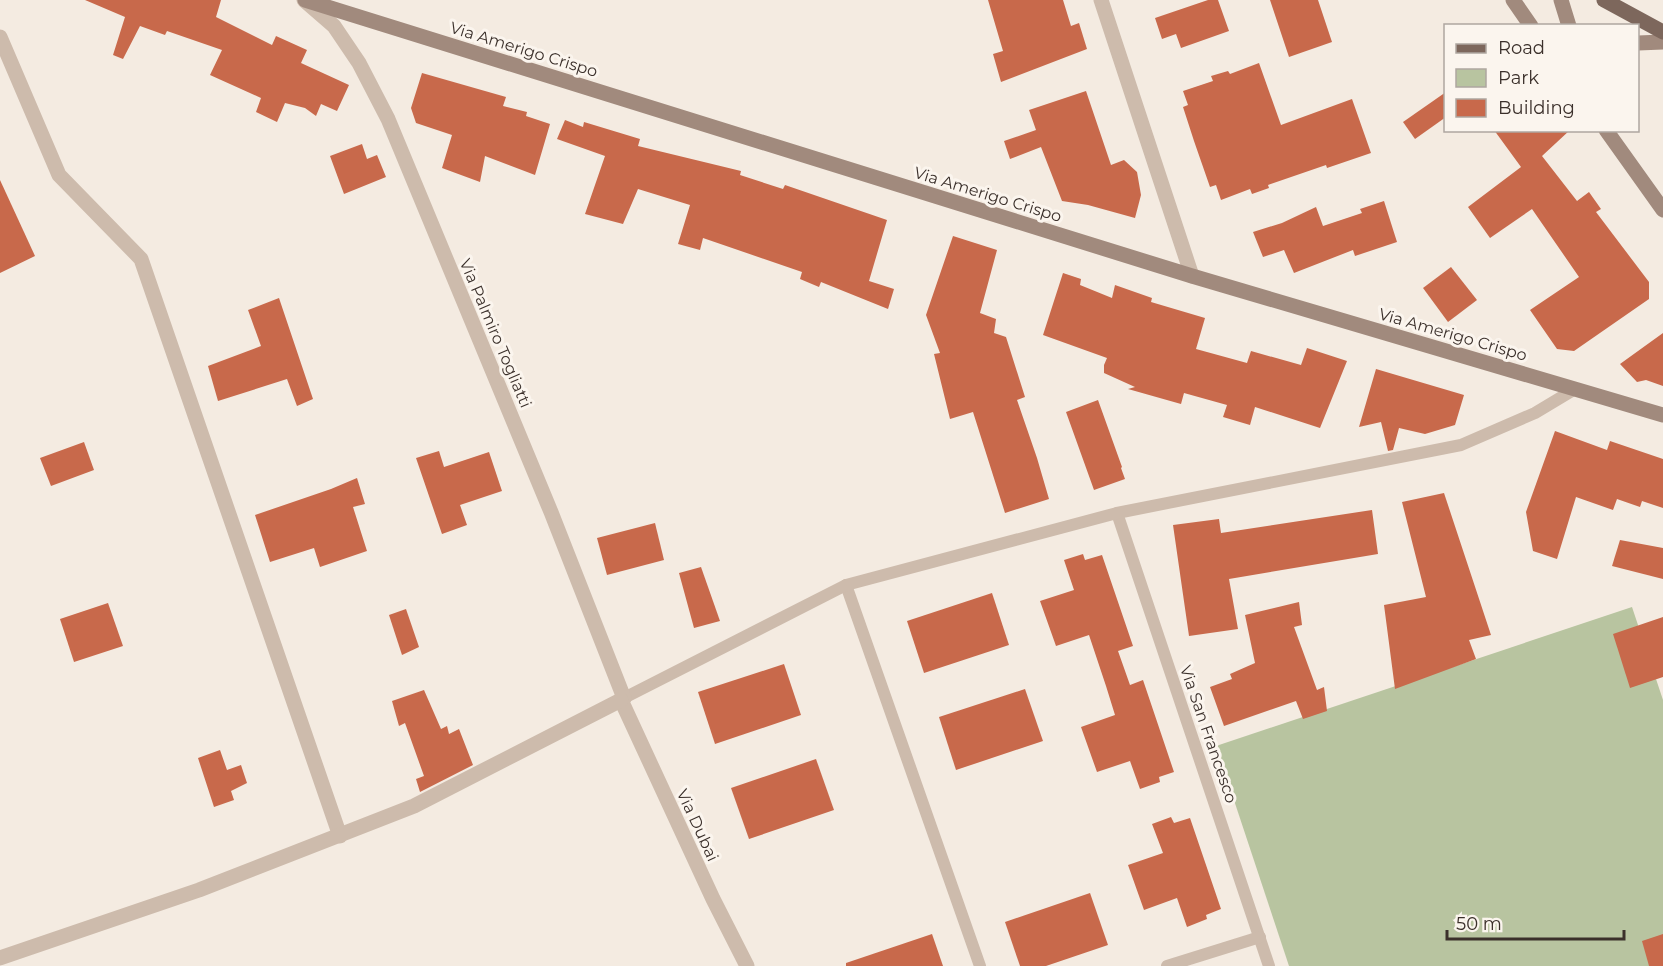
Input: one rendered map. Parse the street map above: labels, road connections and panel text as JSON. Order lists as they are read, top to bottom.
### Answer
{
  "streets": {
    "street": ["Via Amerigo Crispo", "Via Palmiro Togliatti", "Via Dubai"],
    "lane": ["Via San Francesco"]
  },
  "crossings": [
    ["Via Amerigo Crispo", "Via Palmiro Togliatti"],
    ["Via Palmiro Togliatti", "Via Dubai"]
  ],
  "legend": ["Road", "Park", "Building"],
  "scale_bar": "50 m"
}
